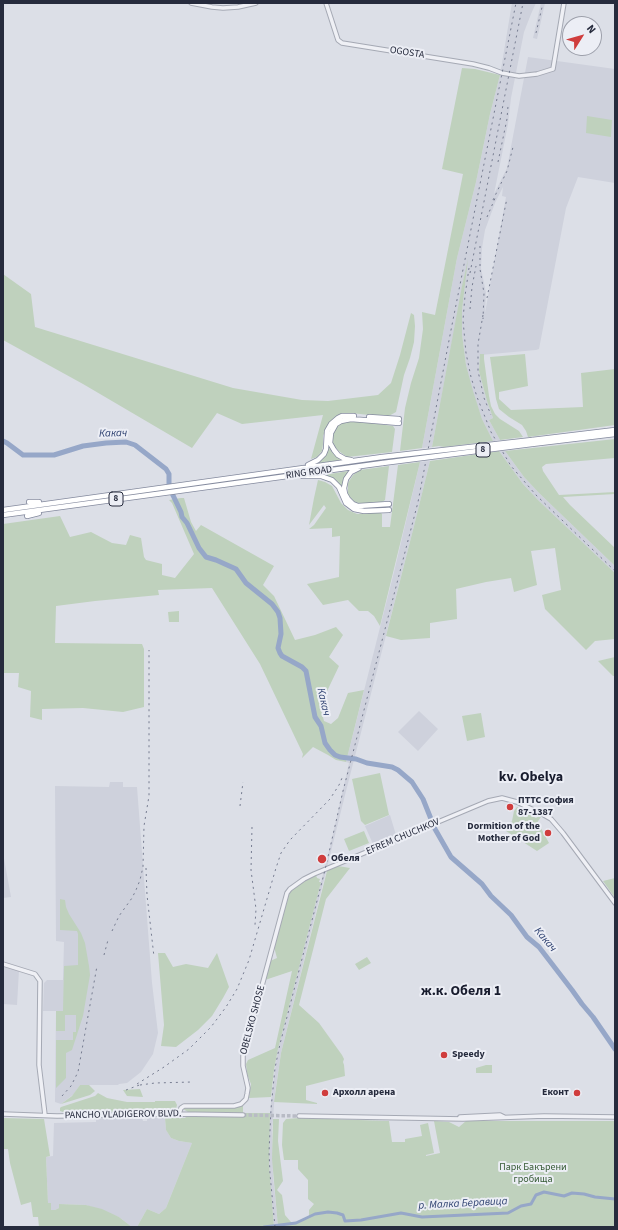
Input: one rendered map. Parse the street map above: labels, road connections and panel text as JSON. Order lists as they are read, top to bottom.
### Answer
{
  "streets": {
    "highway": ["8", "RING ROAD"],
    "street": [
      "OGOSTA",
      "EFREM CHUCHKOV",
      "OBELSKO SHOSE",
      "PANCHO VLADIGEROV BLVD."
    ]
  },
  "crossings": [
    ["8", "RING ROAD"],
    ["EFREM CHUCHKOV", "OBELSKO SHOSE"],
    ["OBELSKO SHOSE", "PANCHO VLADIGEROV BLVD."]
  ],
  "districts": ["kv. Obelya", "ж.к. Обеля 1"],
  "water": ["Какач", "р. Малка Беравица"],
  "parks": ["Парк Бакърени гробища"],
  "places": [
    "ПТТС София 87-1387",
    "Dormition of the Mother of God",
    "Обеля",
    "Speedy",
    "Архолл арена",
    "Еконт"
  ],
  "north": "top right"
}
